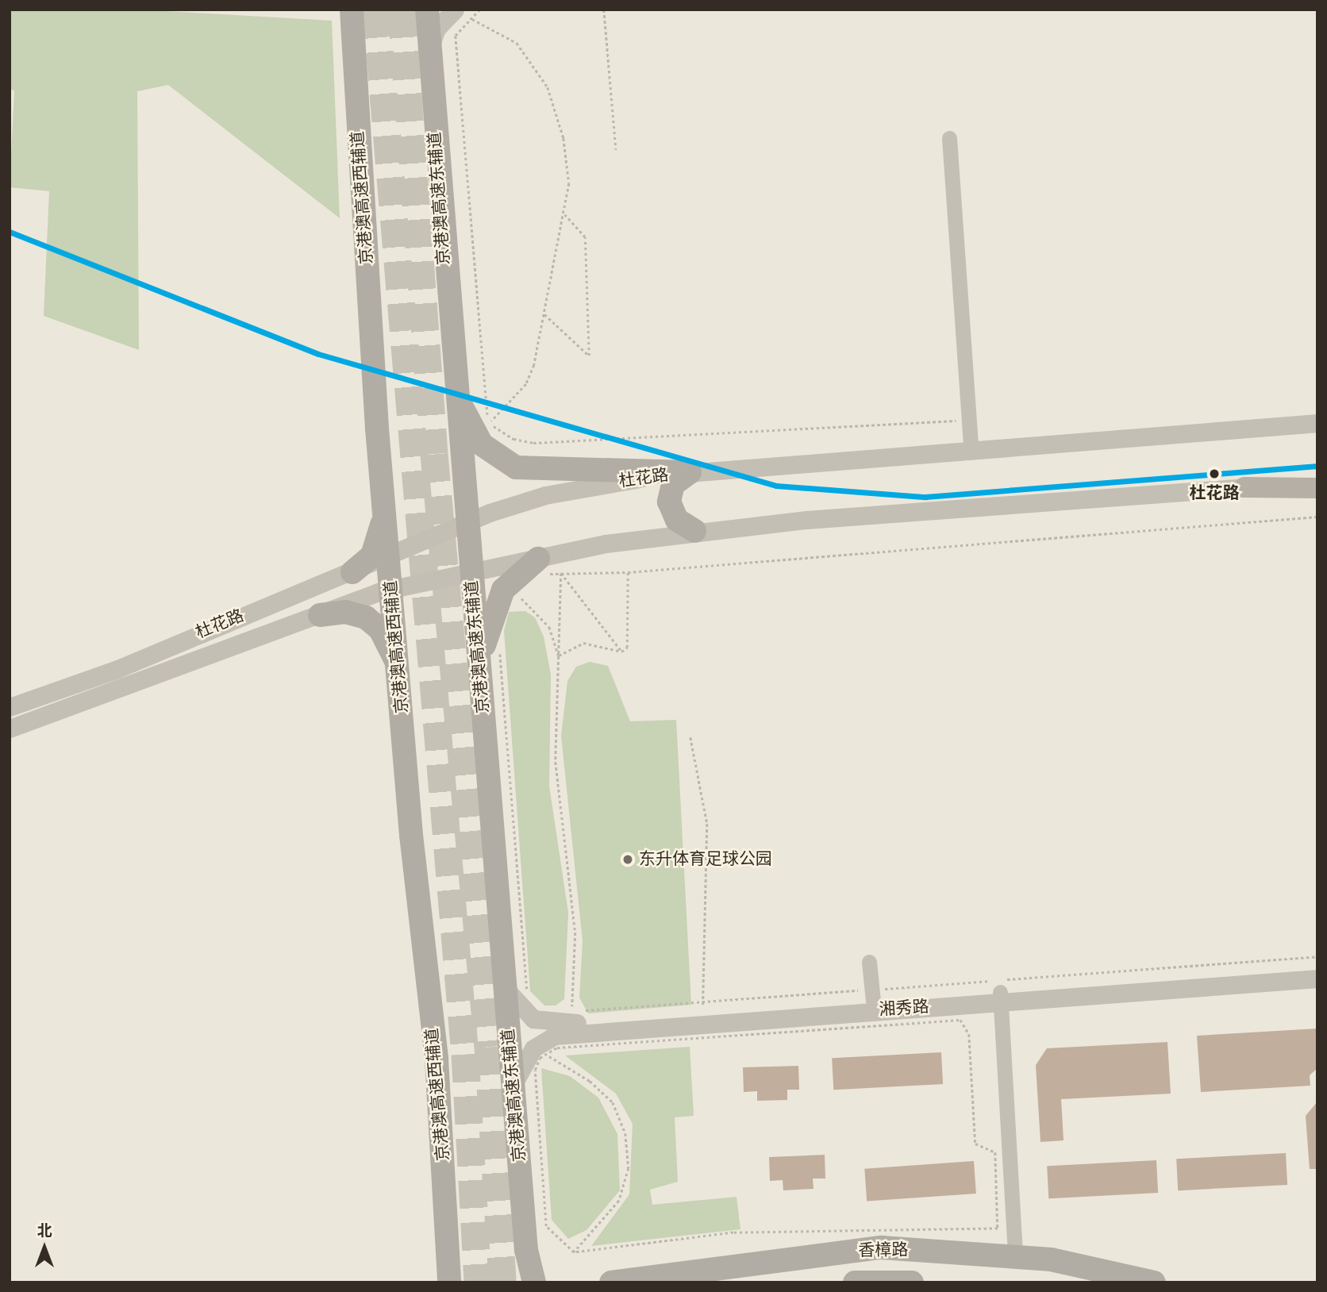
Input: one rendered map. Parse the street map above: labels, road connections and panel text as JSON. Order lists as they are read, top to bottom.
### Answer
{
  "streets": {
    "main road": ["京港澳高速西辅道", "京港澳高速东辅道", "香樟路"],
    "street": ["杜花路", "湘秀路"]
  },
  "crossings": [
    ["京港澳高速西辅道", "杜花路"],
    ["京港澳高速东辅道", "杜花路"],
    ["京港澳高速东辅道", "湘秀路"]
  ],
  "places": ["杜花路", "东升体育足球公园"],
  "north": "top"
}
